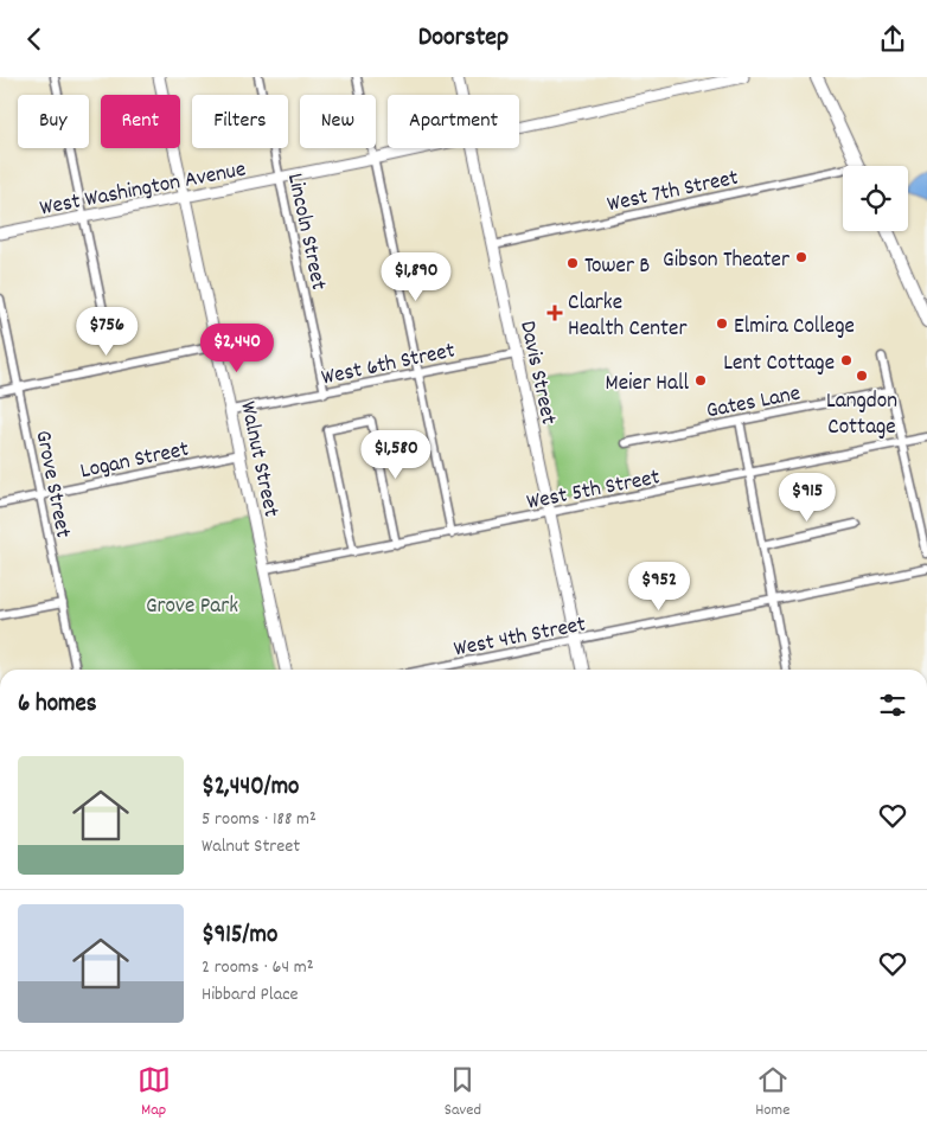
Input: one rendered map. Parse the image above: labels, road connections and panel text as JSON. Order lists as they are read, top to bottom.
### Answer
{
  "streets": {
    "street": [
      "West Washington Avenue",
      "West 7th Street",
      "Lincoln Street",
      "West 6th Street",
      "Davis Street",
      "Gates Lane",
      "Logan Street",
      "Walnut Street",
      "Grove Street",
      "West 5th Street",
      "West 4th Street"
    ]
  },
  "crossings": [
    ["West Washington Avenue", "Lincoln Street"],
    ["West Washington Avenue", "Walnut Street"],
    ["West 7th Street", "Davis Street"],
    ["Lincoln Street", "West 6th Street"],
    ["West 6th Street", "Davis Street"],
    ["West 6th Street", "Walnut Street"],
    ["Davis Street", "West 5th Street"],
    ["Davis Street", "West 4th Street"],
    ["Logan Street", "Walnut Street"],
    ["Logan Street", "Grove Street"],
    ["Walnut Street", "West 5th Street"]
  ],
  "parks": ["Grove Park"],
  "places": {
    "other": [
      "Gibson Theater",
      "Tower B",
      "Elmira College",
      "Lent Cottage",
      "Langdon Cottage",
      "Meier Hall"
    ],
    "health": ["Clarke Health Center"]
  },
  "page": {
    "header": "Doorstep",
    "chip": [
      "Buy",
      "Rent",
      "Filters",
      "New",
      "Apartment"
    ],
    "price": [
      "$1,890",
      "$756",
      "$2,440",
      "$1,580",
      "$915",
      "$952"
    ],
    "heading": "6 homes",
    "list": [
      {
        "name": "$2,440/mo",
        "note": "5 rooms · 188 m² · Walnut Street"
      },
      {
        "name": "$915/mo",
        "note": "2 rooms · 64 m² · Hibbard Place"
      }
    ],
    "tabs": ["Map", "Saved", "Home"]
  }
}
